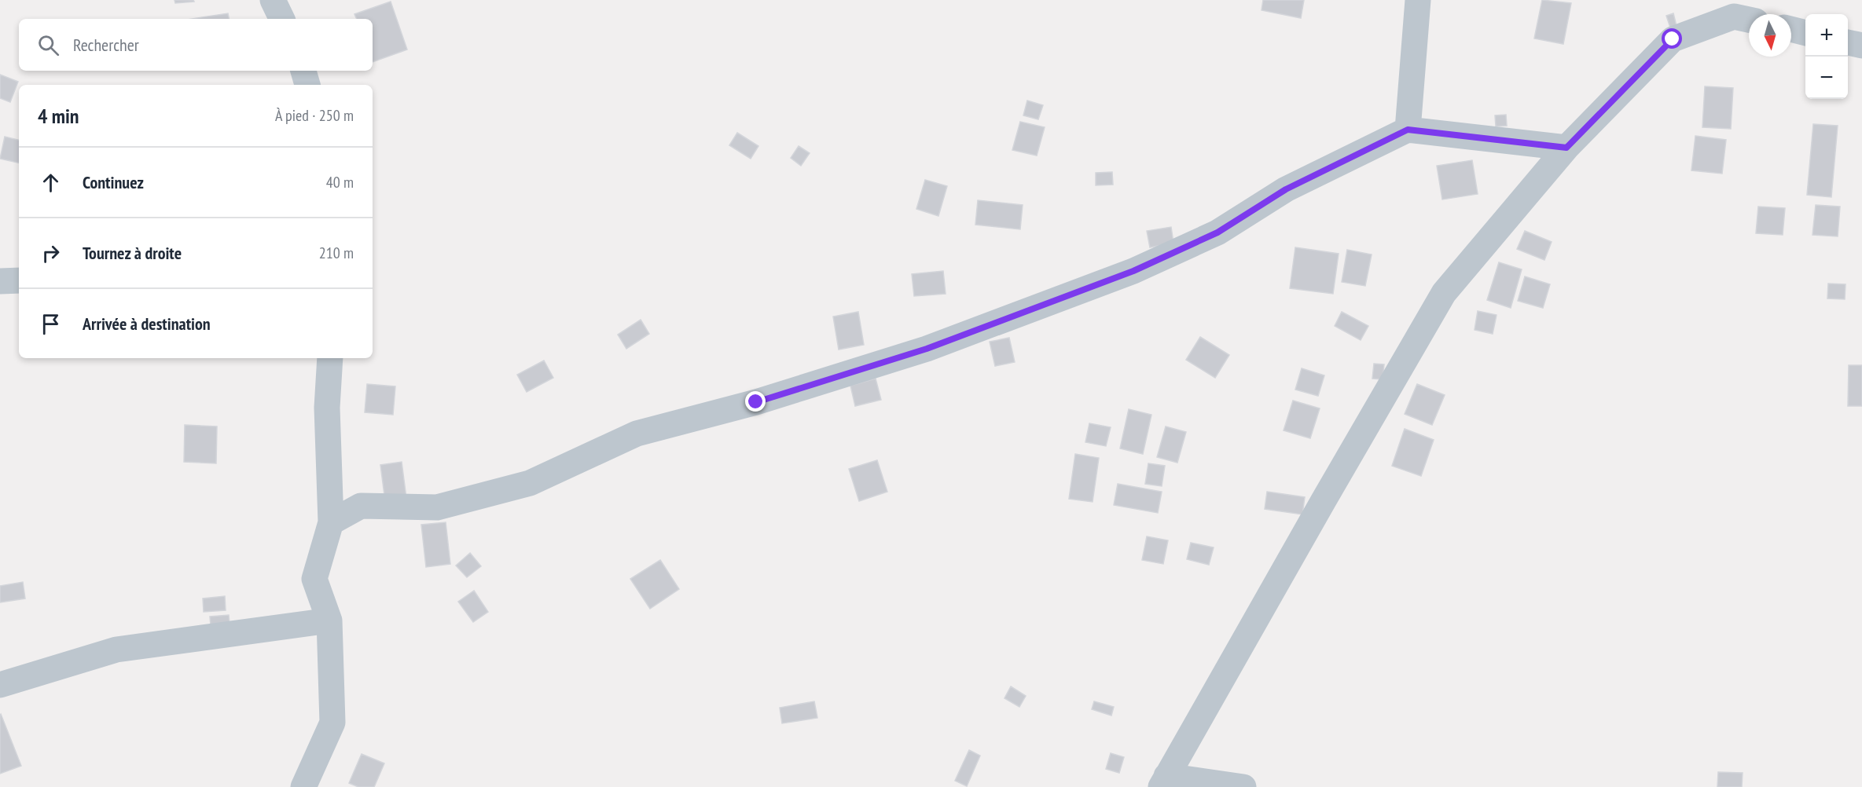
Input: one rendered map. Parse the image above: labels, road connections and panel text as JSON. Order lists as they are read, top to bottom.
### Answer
{
  "north": "bottom",
  "page": {
    "map_buttons": ["+", "−"],
    "search": "Rechercher",
    "heading": ["4 min", "À pied · 250 m"],
    "list": [
      ["Continuez", "40 m"],
      ["Tournez à droite", "210 m"],
      "Arrivée à destination"
    ]
  }
}
